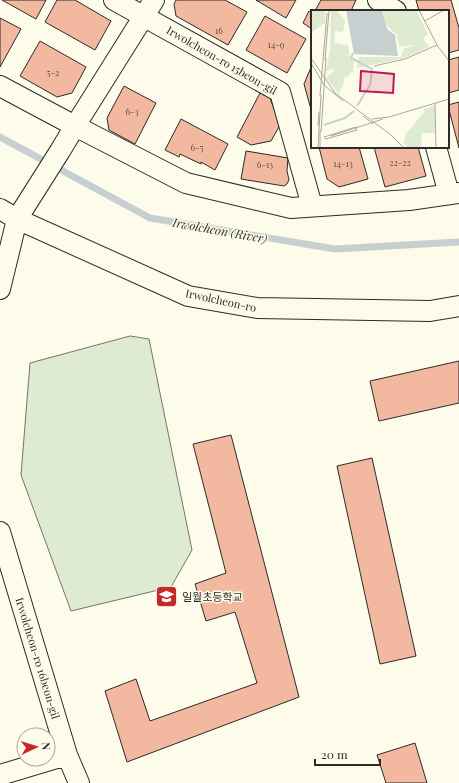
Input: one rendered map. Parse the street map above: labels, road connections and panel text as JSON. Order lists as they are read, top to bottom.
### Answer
{
  "streets": {
    "street": ["Irwolcheon-ro 15beon-gil", "Irwolcheon-ro", "Irwolcheon-ro 16beon-gil"]
  },
  "water": ["Irwolcheon (River)"],
  "places": {
    "school or university": ["일월초등학교"]
  },
  "house_numbers": [
    "16",
    "14-9",
    "5-2",
    "6-3",
    "6-5",
    "22-22",
    "14-13",
    "6-13"
  ],
  "scale_bar": "20 m",
  "north": "right"
}
